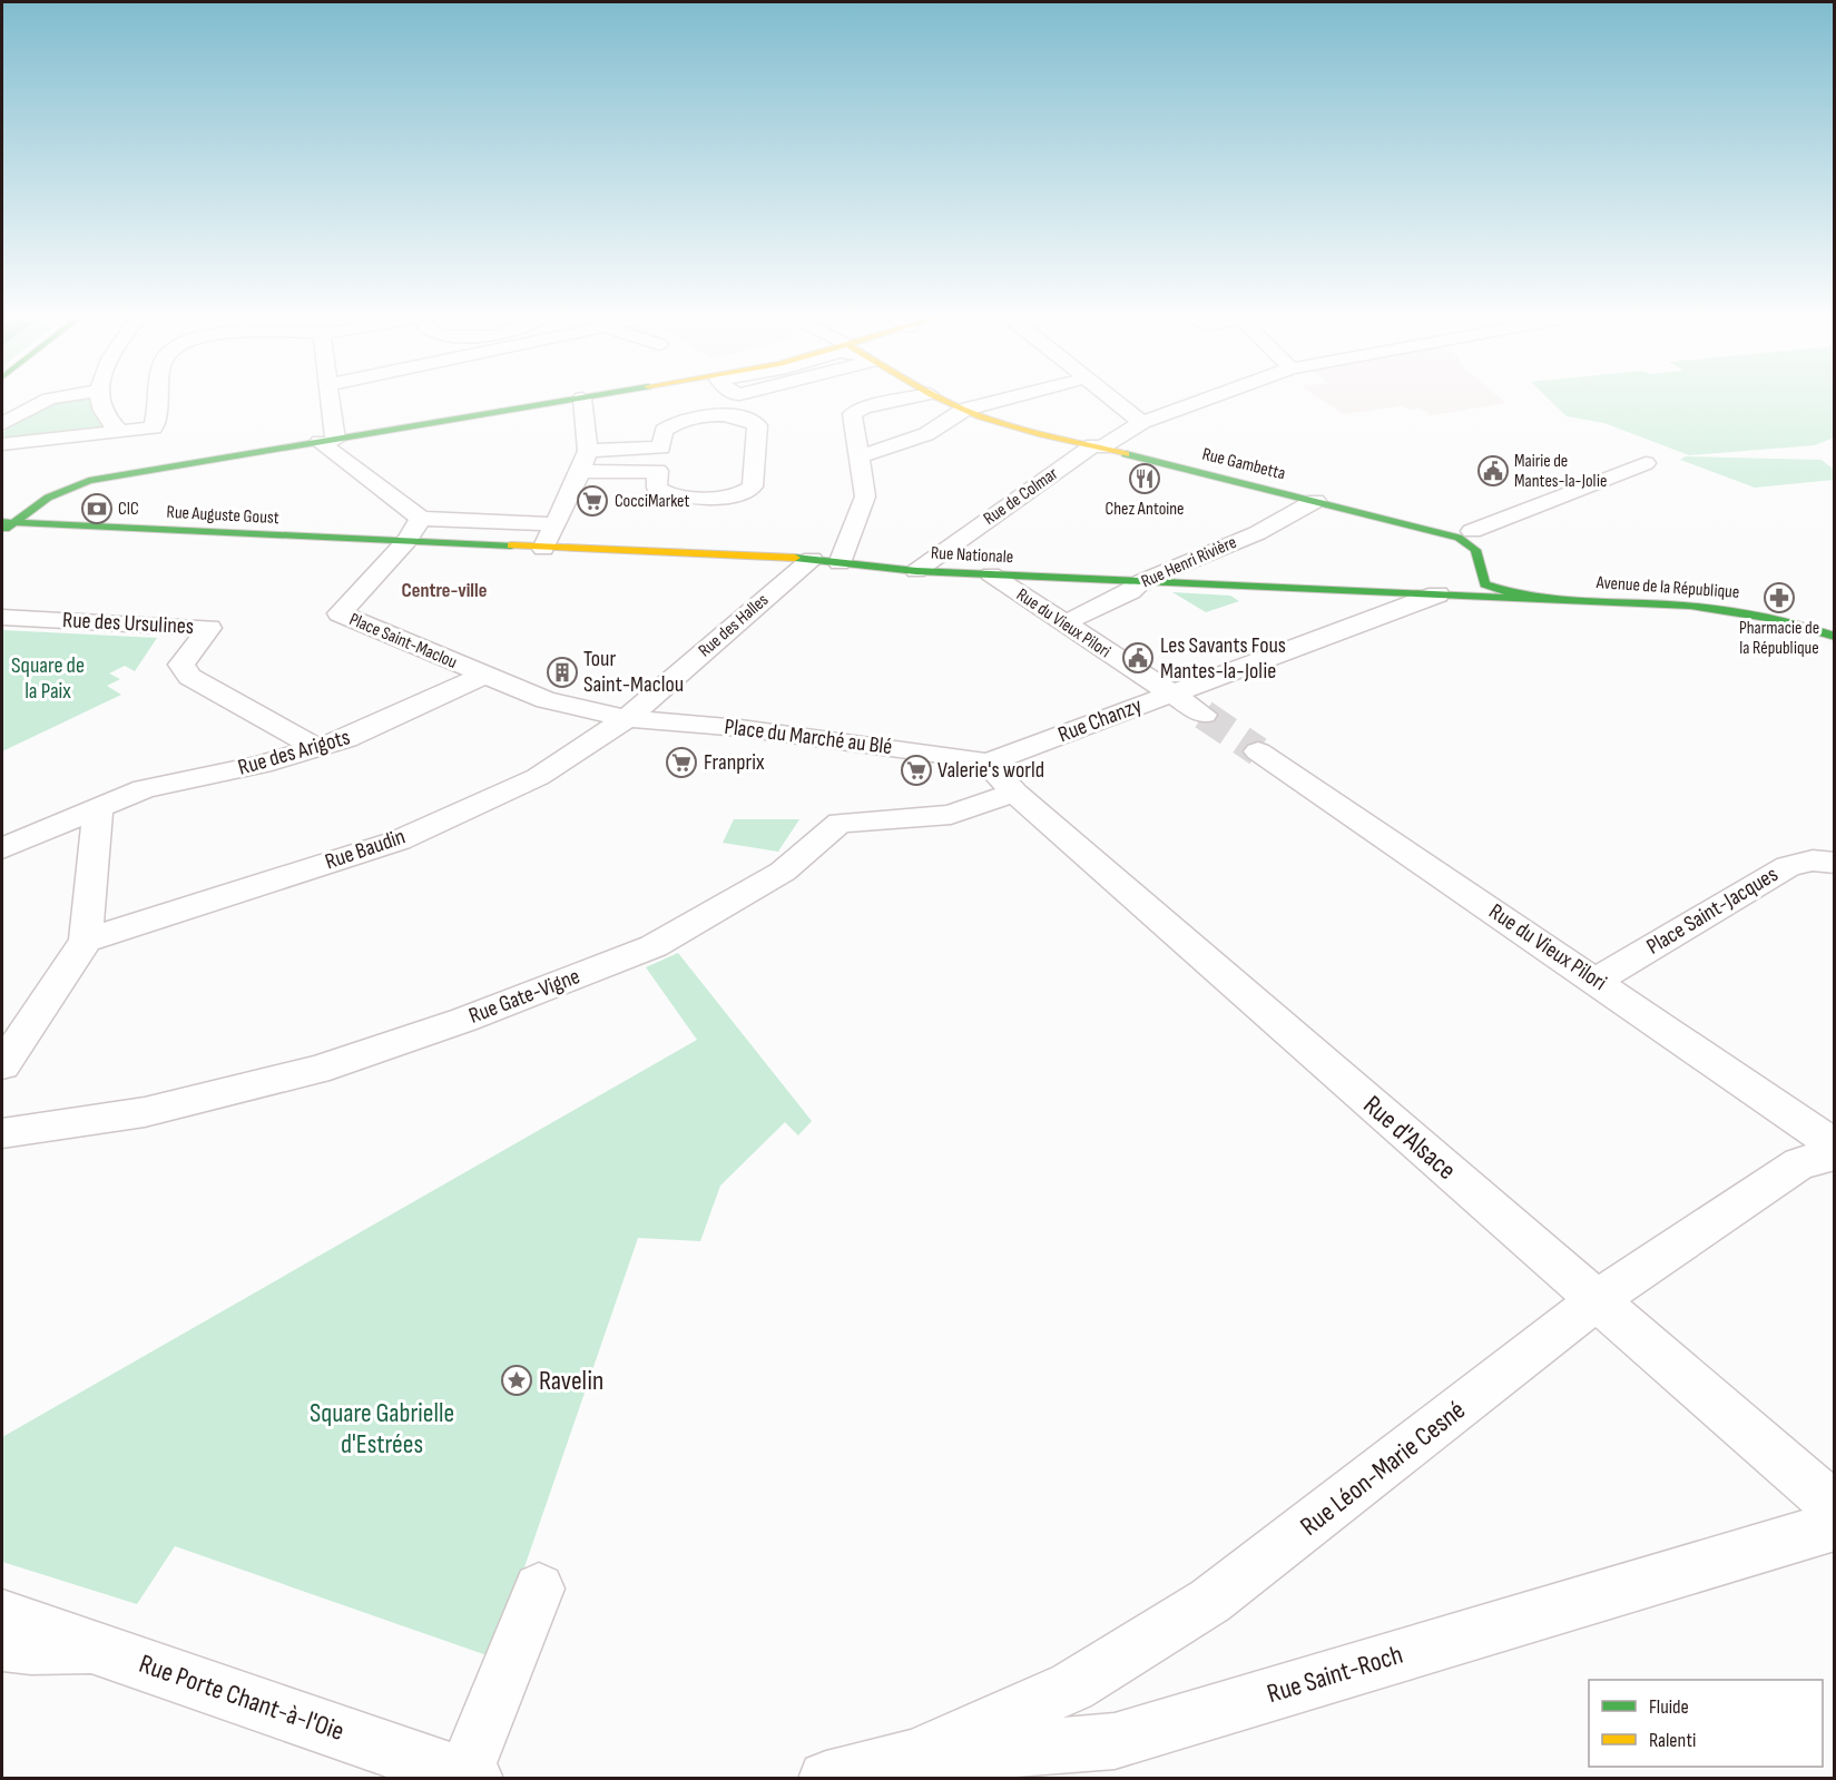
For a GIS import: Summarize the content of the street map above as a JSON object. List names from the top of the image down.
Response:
{
  "streets": {
    "main road": [
      "Rue Gambetta",
      "Rue Auguste Goust",
      "Rue Nationale",
      "Avenue de la République"
    ],
    "street": [
      "Rue de Colmar",
      "Rue Henri Rivière",
      "Rue des Ursulines",
      "Rue du Vieux Pilori",
      "Rue des Halles",
      "Place Saint-Maclou",
      "Rue Chanzy",
      "Place du Marché au Blé",
      "Rue des Arigots",
      "Rue Baudin",
      "Place Saint-Jacques",
      "Rue Gate-Vigne",
      "Rue d'Alsace",
      "Rue Léon-Marie Cesné",
      "Rue Saint-Roch",
      "Rue Porte Chant-à-l'Oie"
    ]
  },
  "crossings": [
    ["Rue Gambetta", "Rue de Colmar"],
    ["Rue Gambetta", "Rue Henri Rivière"],
    ["Rue de Colmar", "Rue Nationale"],
    ["Rue Auguste Goust", "Rue Nationale"],
    ["Rue Auguste Goust", "Place Saint-Maclou"],
    ["Rue Nationale", "Rue Henri Rivière"],
    ["Rue Nationale", "Avenue de la République"],
    ["Rue Nationale", "Rue du Vieux Pilori"],
    ["Rue Nationale", "Rue des Halles"],
    ["Rue Nationale", "Place Saint-Maclou"],
    ["Rue Nationale", "Rue Chanzy"],
    ["Rue Henri Rivière", "Rue du Vieux Pilori"],
    ["Rue des Ursulines", "Rue des Arigots"],
    ["Rue du Vieux Pilori", "Rue Chanzy"],
    ["Rue du Vieux Pilori", "Place Saint-Jacques"],
    ["Rue des Halles", "Place du Marché au Blé"],
    ["Rue des Halles", "Rue Baudin"],
    ["Place Saint-Maclou", "Place du Marché au Blé"],
    ["Place Saint-Maclou", "Rue des Arigots"],
    ["Rue Chanzy", "Place du Marché au Blé"],
    ["Rue Chanzy", "Rue d'Alsace"],
    ["Place du Marché au Blé", "Rue des Arigots"],
    ["Place du Marché au Blé", "Rue Baudin"],
    ["Place du Marché au Blé", "Rue d'Alsace"],
    ["Rue Gate-Vigne", "Rue d'Alsace"],
    ["Rue d'Alsace", "Rue Léon-Marie Cesné"],
    ["Rue Léon-Marie Cesné", "Rue Saint-Roch"]
  ],
  "districts": ["Centre-ville"],
  "parks": ["Square de la Paix", "Square Gabrielle d'Estrées"],
  "places": {
    "public building": ["Mairie de Mantes-la-Jolie", "Les Savants Fous Mantes-la-Jolie"],
    "restaurant": ["Chez Antoine"],
    "supermarket": ["CocciMarket", "Franprix", "Valerie's world"],
    "bank": ["CIC"],
    "pharmacy": ["Pharmacie de la République"],
    "building": ["Tour Saint-Maclou"],
    "place": ["Ravelin"]
  },
  "legend": ["Fluide", "Ralenti"]
}
